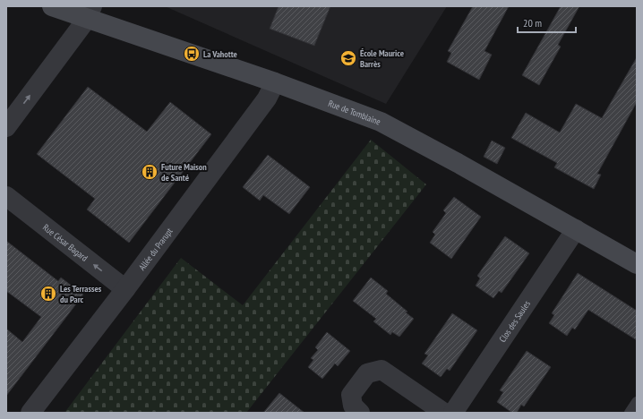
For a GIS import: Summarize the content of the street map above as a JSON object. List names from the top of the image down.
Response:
{
  "streets": {
    "main road": ["Rue de Tomblaine"],
    "street": ["Rue César Bagard", "Allée du Prarupt", "Clos des Saules"]
  },
  "crossings": [
    ["Rue de Tomblaine", "Allée du Prarupt"],
    ["Rue de Tomblaine", "Clos des Saules"],
    ["Rue César Bagard", "Allée du Prarupt"]
  ],
  "one_way": ["Rue César Bagard"],
  "places": {
    "bus stop": ["La Vahotte"],
    "school or university": ["École Maurice Barrès"],
    "building": ["Future Maison de Santé", "Les Terrasses du Parc"]
  },
  "scale_bar": "20 m"
}
